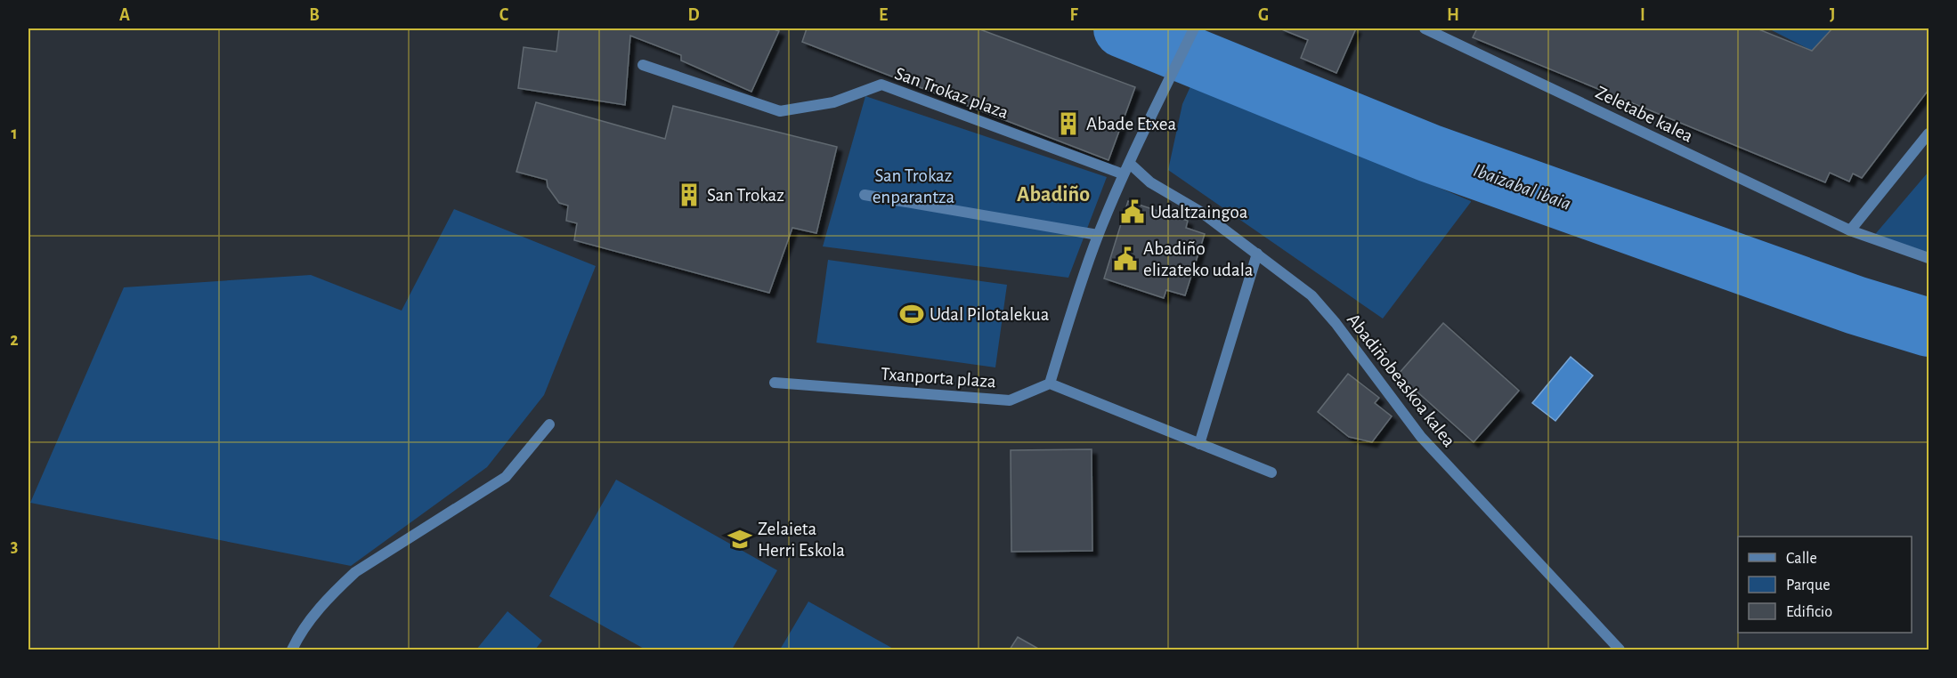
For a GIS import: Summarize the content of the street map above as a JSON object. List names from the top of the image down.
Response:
{
  "streets": {
    "street": [
      "San Trokaz plaza",
      "Zeletabe kalea",
      "Txanporta plaza",
      "Abadiñobeaskoa kalea"
    ]
  },
  "districts": ["Abadiño"],
  "water": ["Ibaizabal ibaia"],
  "parks": ["San Trokaz enparantza"],
  "places": {
    "building": ["Abade Etxea", "San Trokaz"],
    "public building": ["Udaltzaingoa", "Abadiño elizateko udala"],
    "sports": ["Udal Pilotalekua"],
    "school or university": ["Zelaieta Herri Eskola"]
  },
  "legend": ["Calle", "Parque", "Edificio"],
  "grid": {
    "columns": [
      "A",
      "B",
      "C",
      "D",
      "E",
      "F",
      "G",
      "H",
      "I",
      "J"
    ],
    "rows": ["1", "2", "3"]
  }
}
